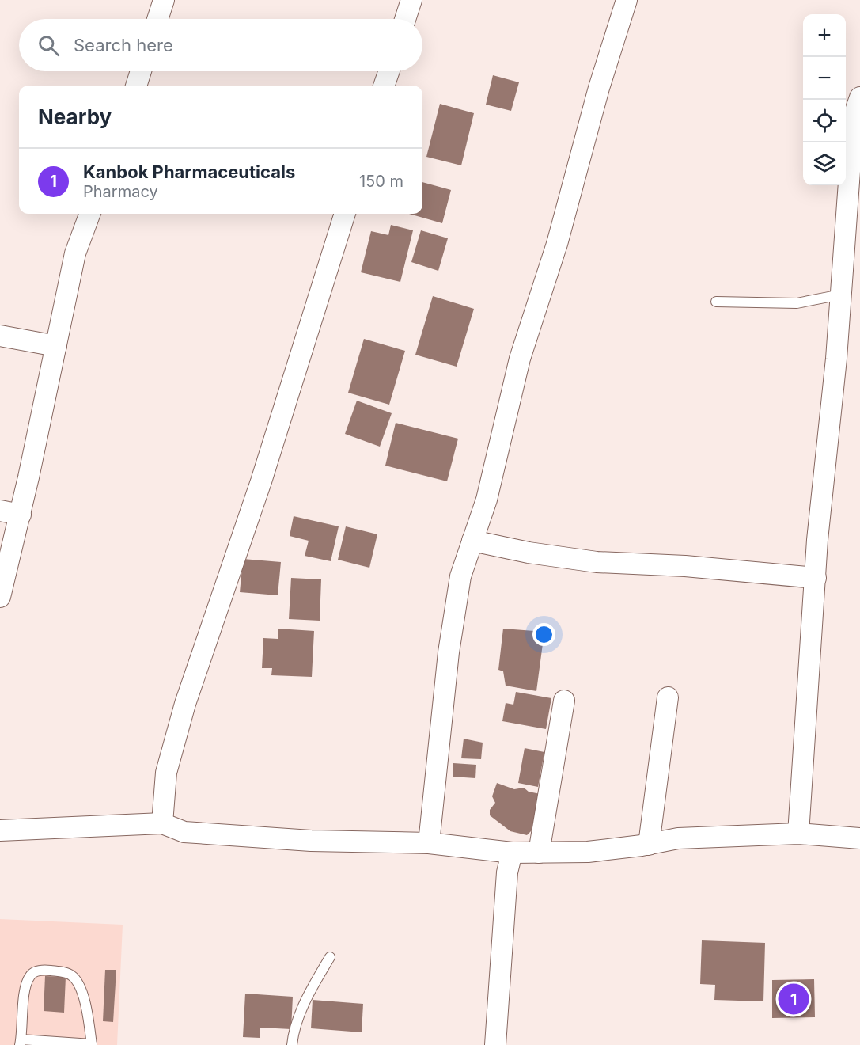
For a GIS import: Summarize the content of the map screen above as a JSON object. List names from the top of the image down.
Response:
{
  "page": {
    "map_buttons": ["+", "−"],
    "search": "Search here",
    "heading": "Nearby",
    "list": [
      {
        "mark": "1",
        "name": "Kanbok Pharmaceuticals",
        "note": "Pharmacy",
        "value": "150 m"
      }
    ],
    "pins": "1"
  }
}
